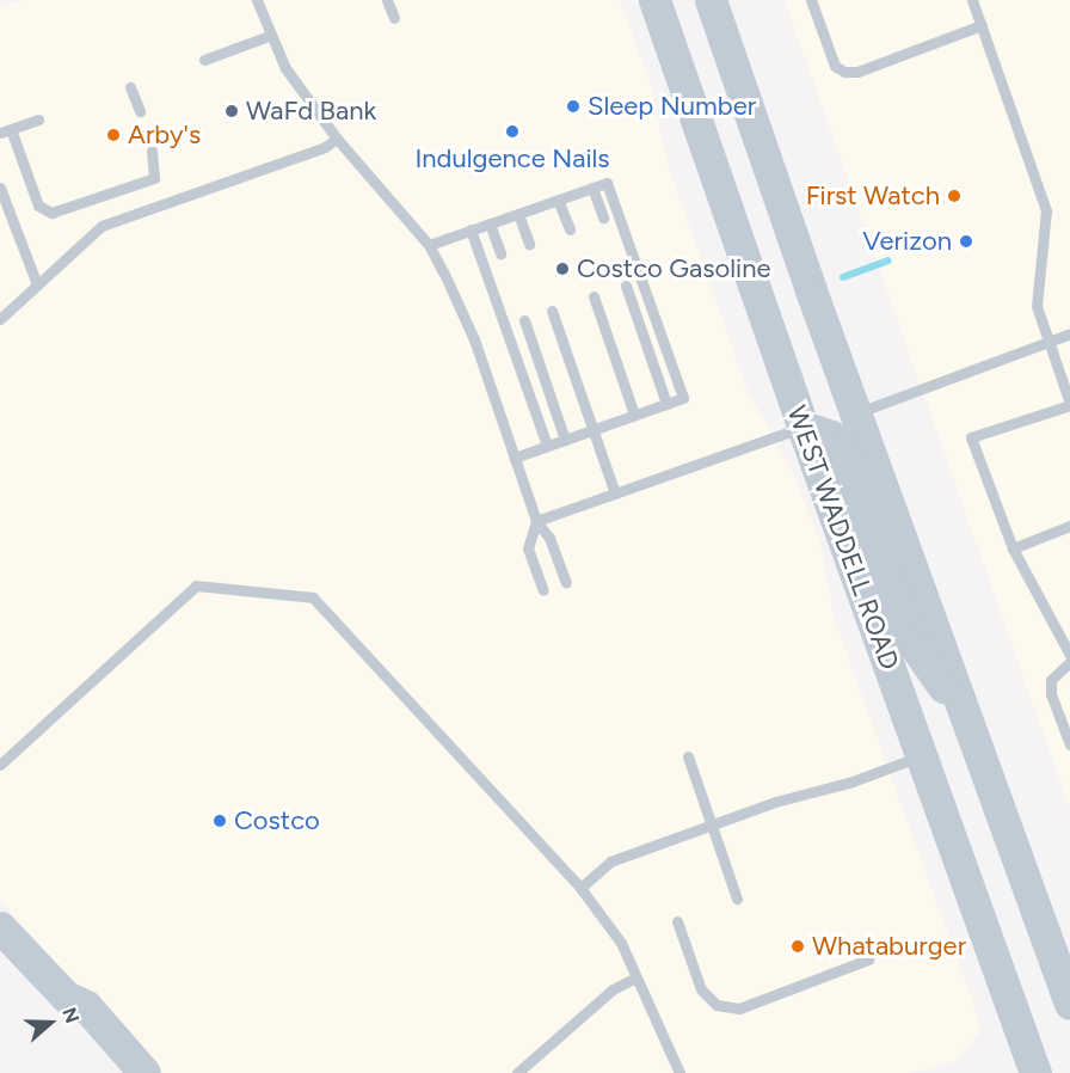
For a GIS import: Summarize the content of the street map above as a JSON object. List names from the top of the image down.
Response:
{
  "streets": {
    "main road": ["WEST WADDELL ROAD"]
  },
  "places": [
    "Sleep Number",
    "WaFd Bank",
    "Indulgence Nails",
    "Arby's",
    "First Watch",
    "Verizon",
    "Costco Gasoline",
    "Costco",
    "Whataburger"
  ],
  "north": "right"
}
